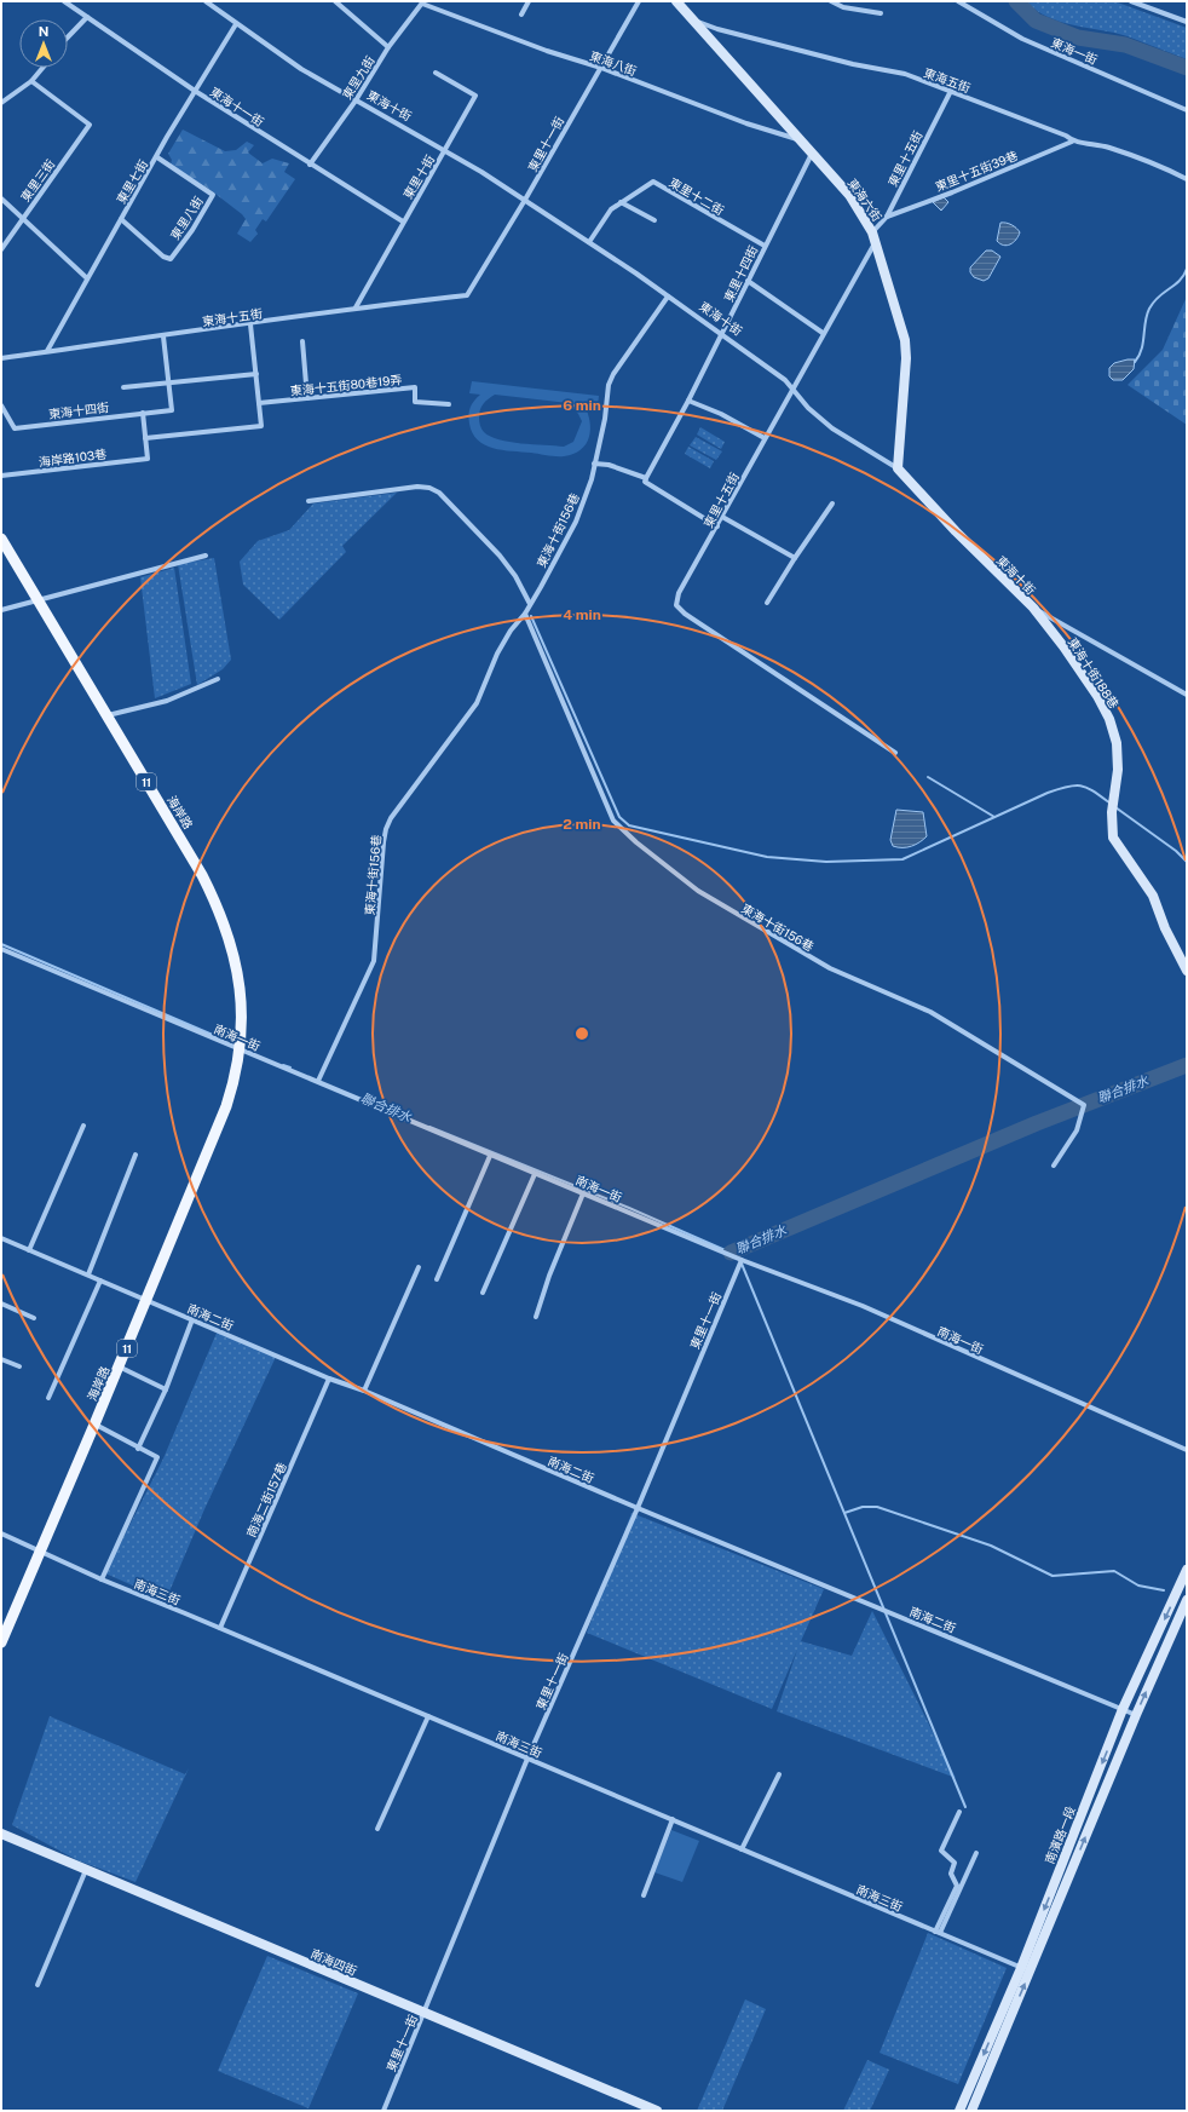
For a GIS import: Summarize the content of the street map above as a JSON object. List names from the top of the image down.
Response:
{
  "streets": {
    "main road": ["11", "海岸路"],
    "street": [
      "東海一街",
      "東海八街",
      "東里九街",
      "東海五街",
      "東海十街",
      "東海十一街",
      "東里十一街",
      "東里十五街",
      "東里十五街39巷",
      "東里十街",
      "東里三街",
      "東里七街",
      "東里十二街",
      "東海六街",
      "東里八街",
      "東里十四街",
      "東海十五街",
      "東海十五街80巷19弄",
      "東海十四街",
      "海岸路103巷",
      "東海十街156巷",
      "東海十街188巷",
      "南海一街",
      "南海二街",
      "南海二街157巷",
      "南海三街",
      "南濱路一段",
      "南海四街"
    ]
  },
  "crossings": [
    ["東海八街", "東里九街"],
    ["東海八街", "東里十一街"],
    ["東海八街", "東海六街"],
    ["東里九街", "東海十街"],
    ["東里九街", "東海十一街"],
    ["東海五街", "東里十五街"],
    ["東海五街", "東里十五街39巷"],
    ["東海五街", "東海六街"],
    ["東海十街", "東里十一街"],
    ["東海十街", "東里十五街"],
    ["東海十街", "東里十街"],
    ["東海十街", "東里七街"],
    ["東海十街", "東里十二街"],
    ["東海十街", "東海六街"],
    ["東海十街", "東里十四街"],
    ["東海十街", "東海十街156巷"],
    ["東海十街", "東海十街188巷"],
    ["東海十一街", "東里十街"],
    ["東海十一街", "東里七街"],
    ["東里十一街", "東海十五街"],
    ["東里十一街", "南海一街"],
    ["東里十一街", "南海二街"],
    ["東里十一街", "南海三街"],
    ["東里十一街", "南海四街"],
    ["東里十五街", "東里十五街39巷"],
    ["東里十五街", "東海六街"],
    ["東里十街", "東海十五街"],
    ["東里七街", "東里八街"],
    ["東里七街", "東海十五街"],
    ["東里十二街", "東里十四街"],
    ["東海六街", "東里十四街"],
    ["東海十街156巷", "南海一街"],
    ["海岸路", "南海一街"],
    ["海岸路", "南海二街"],
    ["海岸路", "南海三街"],
    ["南海二街", "南海二街157巷"],
    ["南海二街", "南濱路一段"],
    ["南海二街157巷", "南海三街"],
    ["南海三街", "南濱路一段"]
  ],
  "water": ["聯合排水"],
  "north": "top",
  "rings": ["6 min", "4 min", "2 min"]
}
